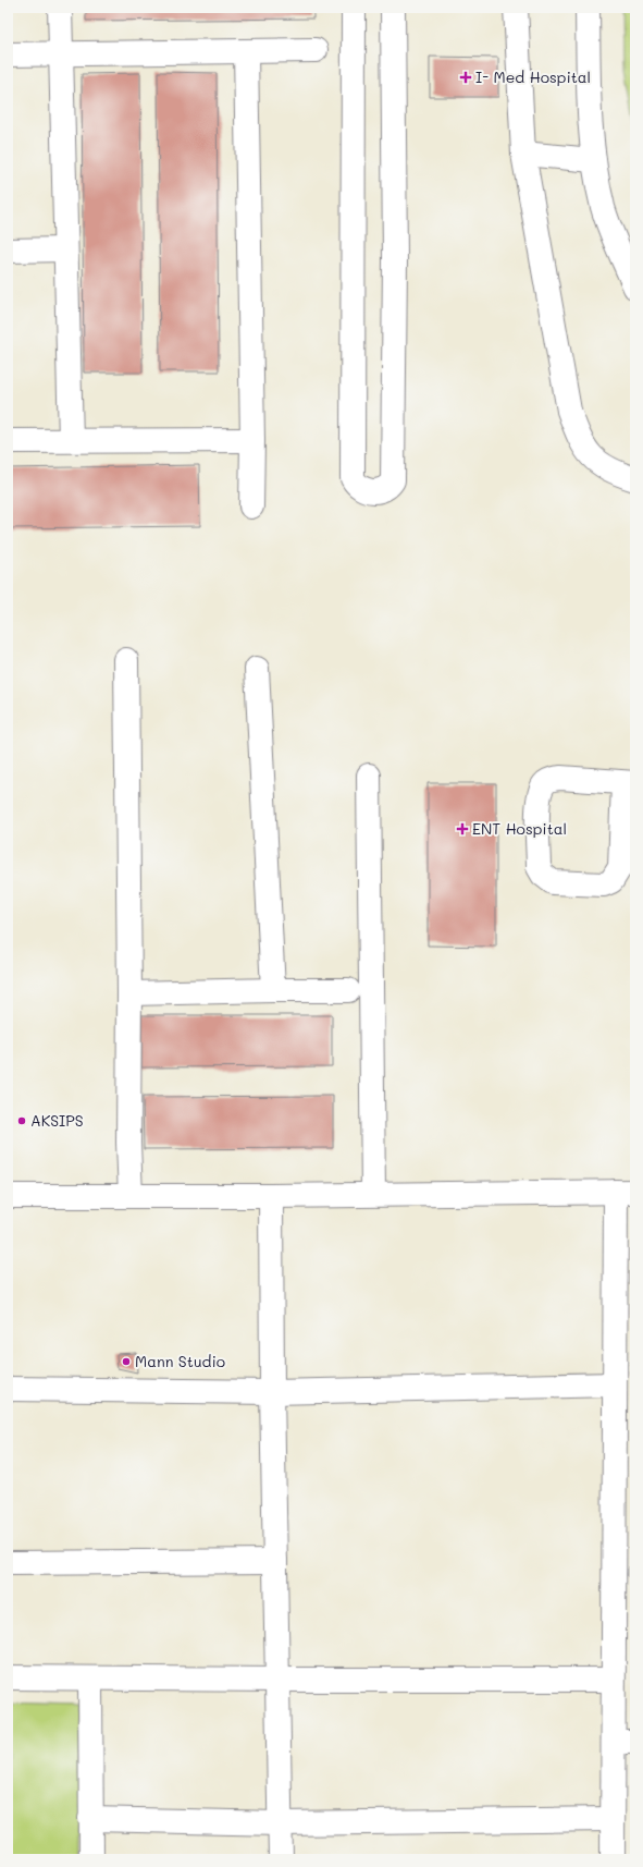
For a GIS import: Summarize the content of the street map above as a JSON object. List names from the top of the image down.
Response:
{
  "places": {
    "health": ["I- Med Hospital", "ENT Hospital"],
    "other": ["AKSIPS", "Mann Studio"]
  }
}
